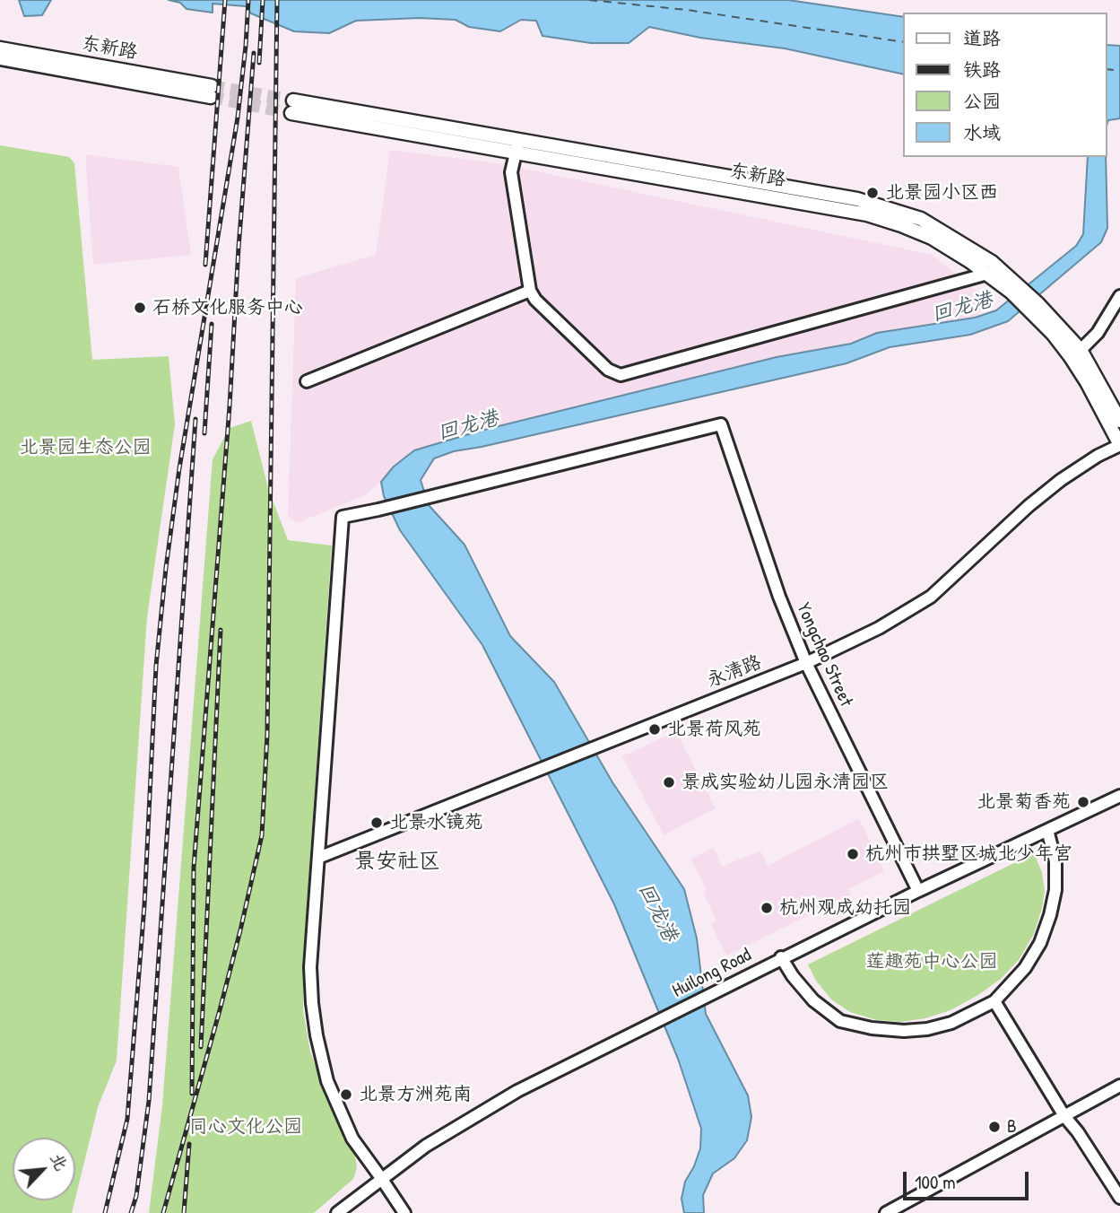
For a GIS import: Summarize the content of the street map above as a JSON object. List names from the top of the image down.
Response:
{
  "streets": {
    "main road": ["东新路"],
    "street": ["Yongchao Street", "永清路", "Huilong Road"]
  },
  "crossings": [
    ["东新路", "永清路"],
    ["Yongchao Street", "永清路"],
    ["Yongchao Street", "Huilong Road"]
  ],
  "districts": ["景安社区"],
  "water": ["回龙港"],
  "parks": ["北景园生态公园", "莲趣苑中心公园", "同心文化公园"],
  "places": [
    "北景园小区西",
    "石桥文化服务中心",
    "北景荷风苑",
    "景成实验幼儿园永清园区",
    "北景菊香苑",
    "北景水镜苑",
    "杭州市拱墅区城北少年宫",
    "杭州观成幼托园",
    "北景方洲苑南",
    "B"
  ],
  "legend": [
    "道路",
    "铁路",
    "公园",
    "水域"
  ],
  "scale_bar": "100 m",
  "north": "top right"
}
